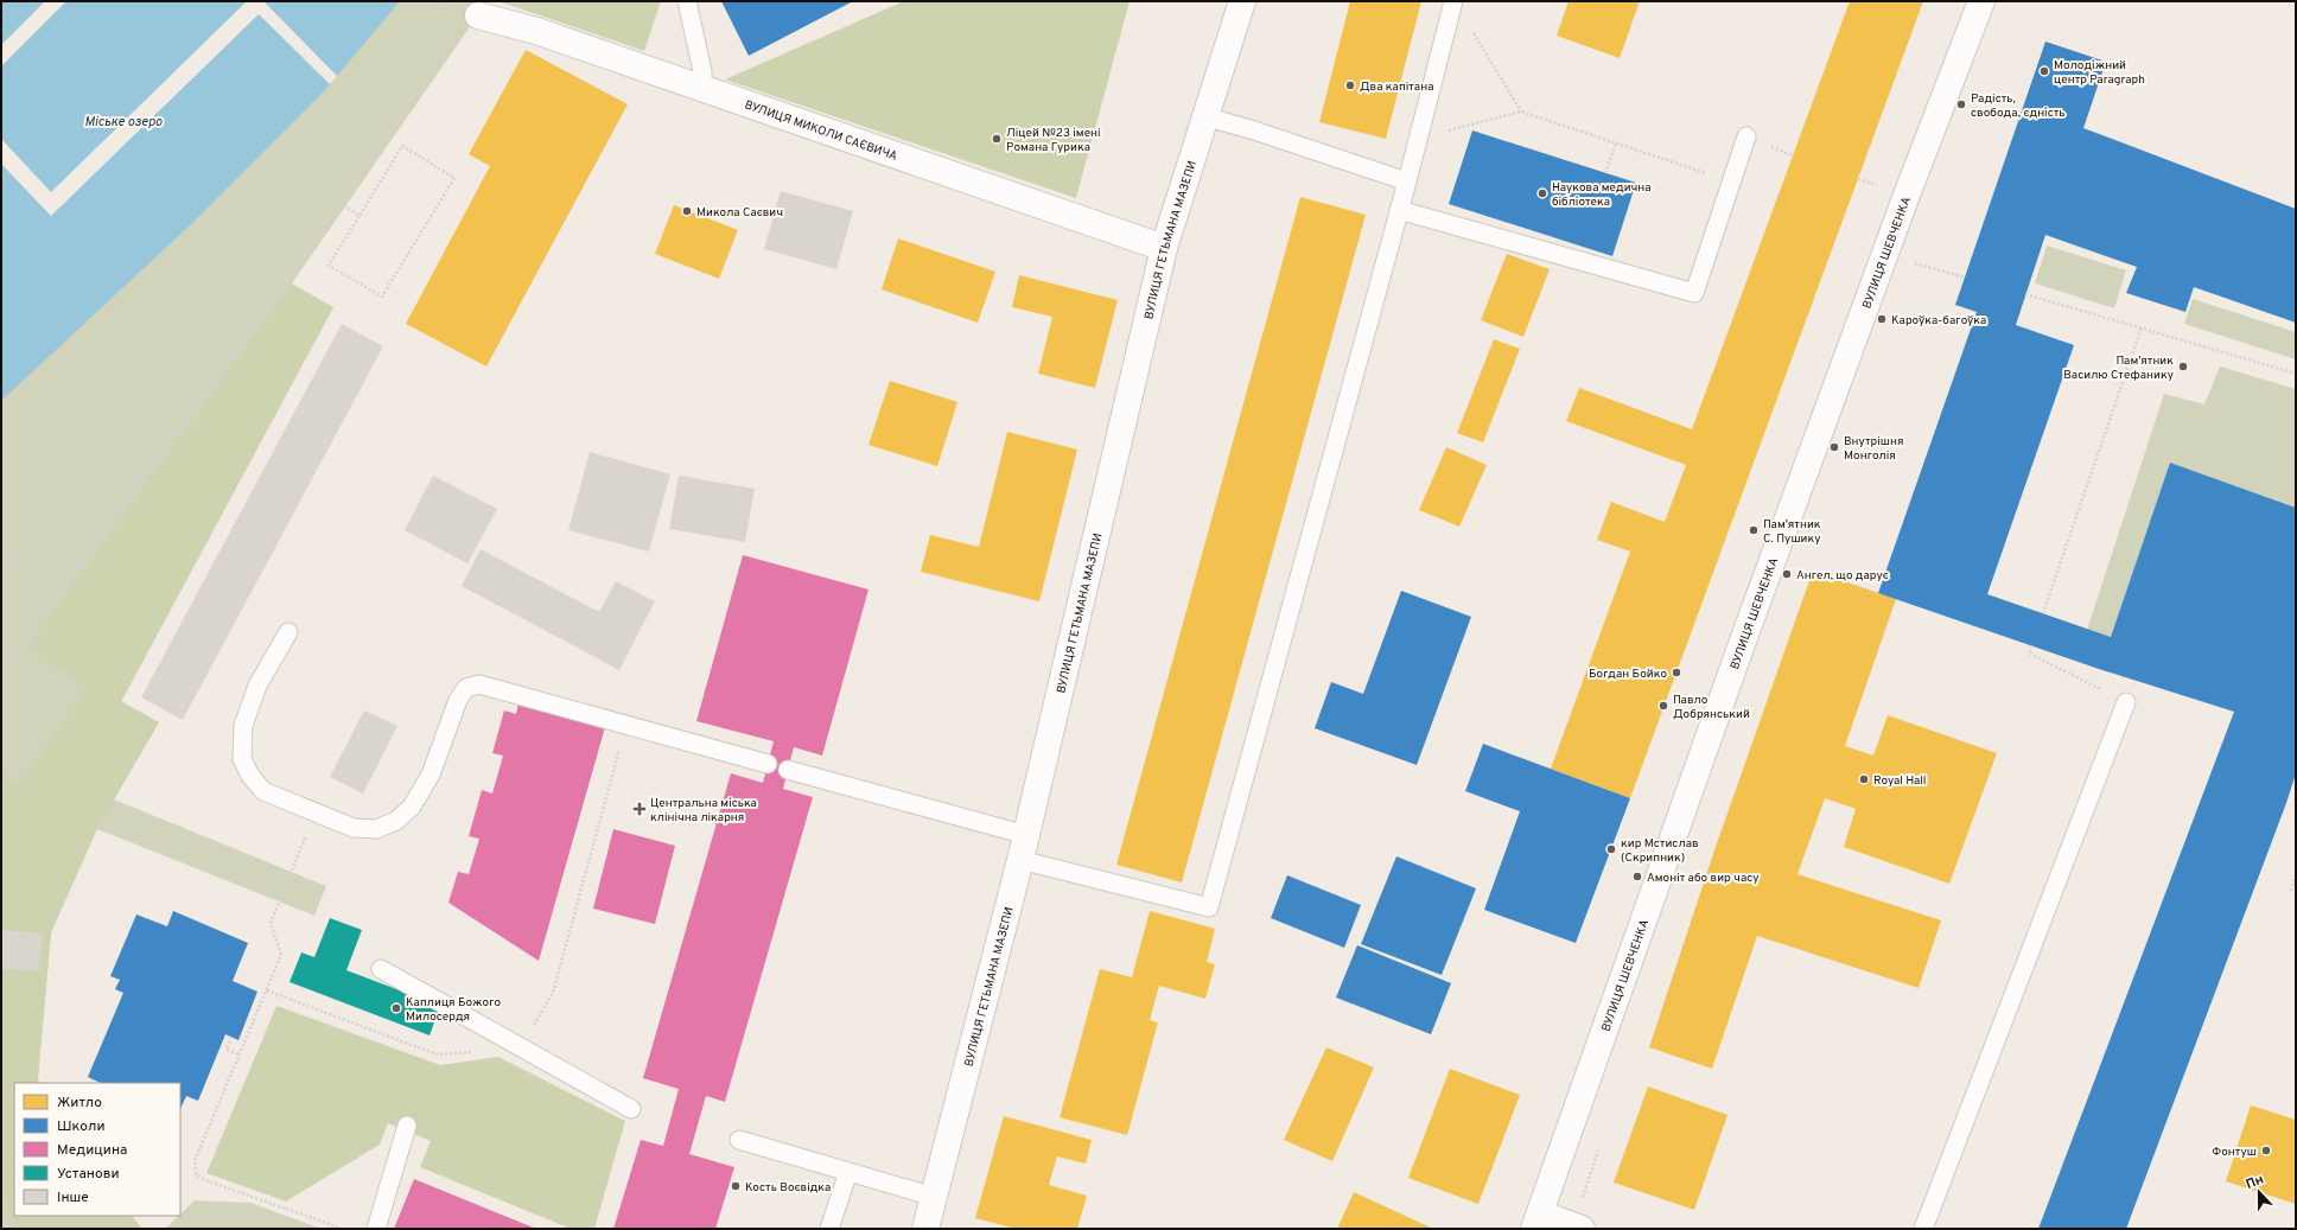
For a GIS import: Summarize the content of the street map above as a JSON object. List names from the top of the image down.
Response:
{
  "streets": {
    "street": ["ВУЛИЦЯ МИКОЛИ САЄВИЧА", "ВУЛИЦЯ ГЕТЬМАНА МАЗЕПИ", "ВУЛИЦЯ ШЕВЧЕНКА"]
  },
  "crossings": [
    ["ВУЛИЦЯ МИКОЛИ САЄВИЧА", "ВУЛИЦЯ ГЕТЬМАНА МАЗЕПИ"]
  ],
  "water": ["Міське озеро"],
  "places": {
    "other": [
      "Молодіжний центр Paragraph",
      "Два капітана",
      "Радість, свобода, єдність",
      "Ліцей №23 імені Романа Гурика",
      "Наукова медична бібліотека",
      "Микола Саєвич",
      "Кароўка-багоўка",
      "Пам'ятник Василю Стефанику",
      "Внутрішня Монголія",
      "Пам'ятник С. Пушику",
      "Ангел, що дарує",
      "Богдан Бойко",
      "Павло Добрянський",
      "Royal Hall",
      "кир Мстислав (Скрипник)",
      "Амоніт або вир часу",
      "Каплиця Божого Милосердя",
      "Фонтуш",
      "Кость Воєвідка"
    ],
    "health": ["Центральна міська клінічна лікарня"]
  },
  "legend": [
    "Житло",
    "Школи",
    "Медицина",
    "Установи",
    "Інше"
  ],
  "north": "top"
}
